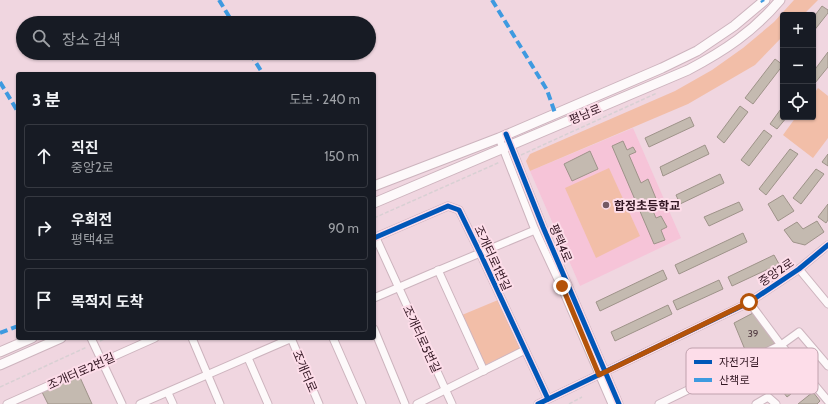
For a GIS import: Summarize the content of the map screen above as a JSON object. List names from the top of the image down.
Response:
{
  "streets": {
    "main road": ["평남로"],
    "street": [
      "평택4로",
      "조개터로1번길",
      "중앙2로",
      "조개터로5번길",
      "조개터로2번길",
      "조개터로"
    ]
  },
  "crossings": [
    ["평남로", "평택4로"],
    ["평택4로", "중앙2로"],
    ["조개터로1번길", "중앙2로"]
  ],
  "places": ["합정초등학교"],
  "house_numbers": ["39"],
  "legend": ["자전거길", "산책로"],
  "page": {
    "map_buttons": ["+", "−"],
    "search": "장소 검색",
    "heading": ["3 분", "도보 · 240 m"],
    "list": [
      ["직진", "중앙2로", "150 m"],
      ["우회전", "평택4로", "90 m"],
      "목적지 도착"
    ]
  }
}
